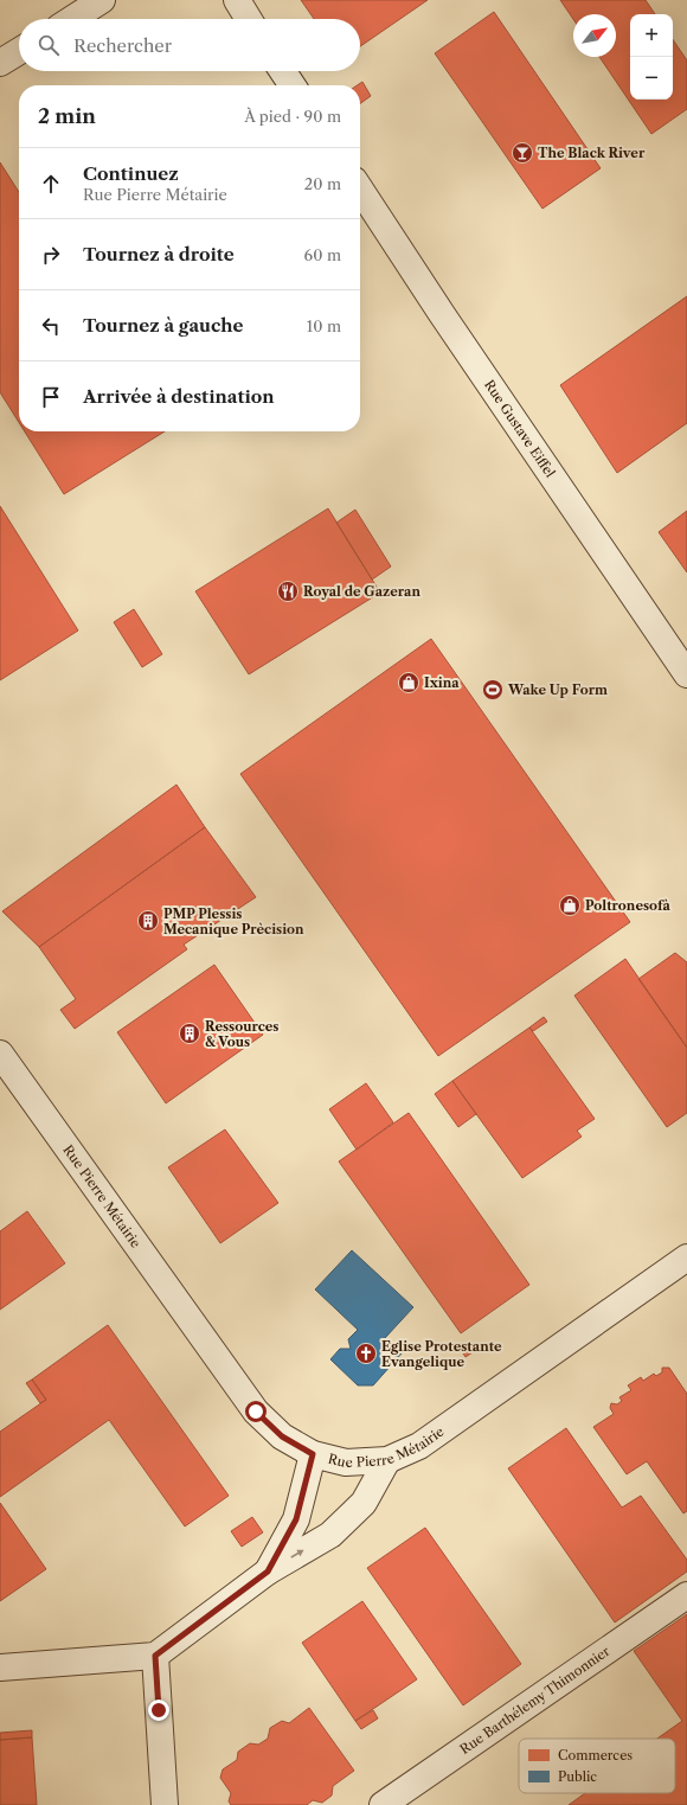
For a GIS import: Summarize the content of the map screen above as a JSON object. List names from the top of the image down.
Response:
{
  "streets": {
    "street": ["Rue Gustave Eiffel", "Rue Pierre Métairie", "Rue Barthélemy Thimonnier"]
  },
  "places": {
    "bar": ["The Black River"],
    "restaurant": ["Royal de Gazeran"],
    "shop": ["Ixina", "Poltronesofà"],
    "sports": ["Wake Up Form"],
    "building": ["PMP Plessis Mecanique Prècision", "Ressources & Vous"],
    "church": ["Eglise Protestante Evangelique"]
  },
  "legend": ["Commerces", "Public"],
  "north": "top right",
  "page": {
    "map_buttons": ["+", "−"],
    "search": "Rechercher",
    "heading": ["2 min", "À pied · 90 m"],
    "list": [
      ["Continuez", "Rue Pierre Métairie", "20 m"],
      ["Tournez à droite", "60 m"],
      ["Tournez à gauche", "10 m"],
      "Arrivée à destination"
    ]
  }
}
